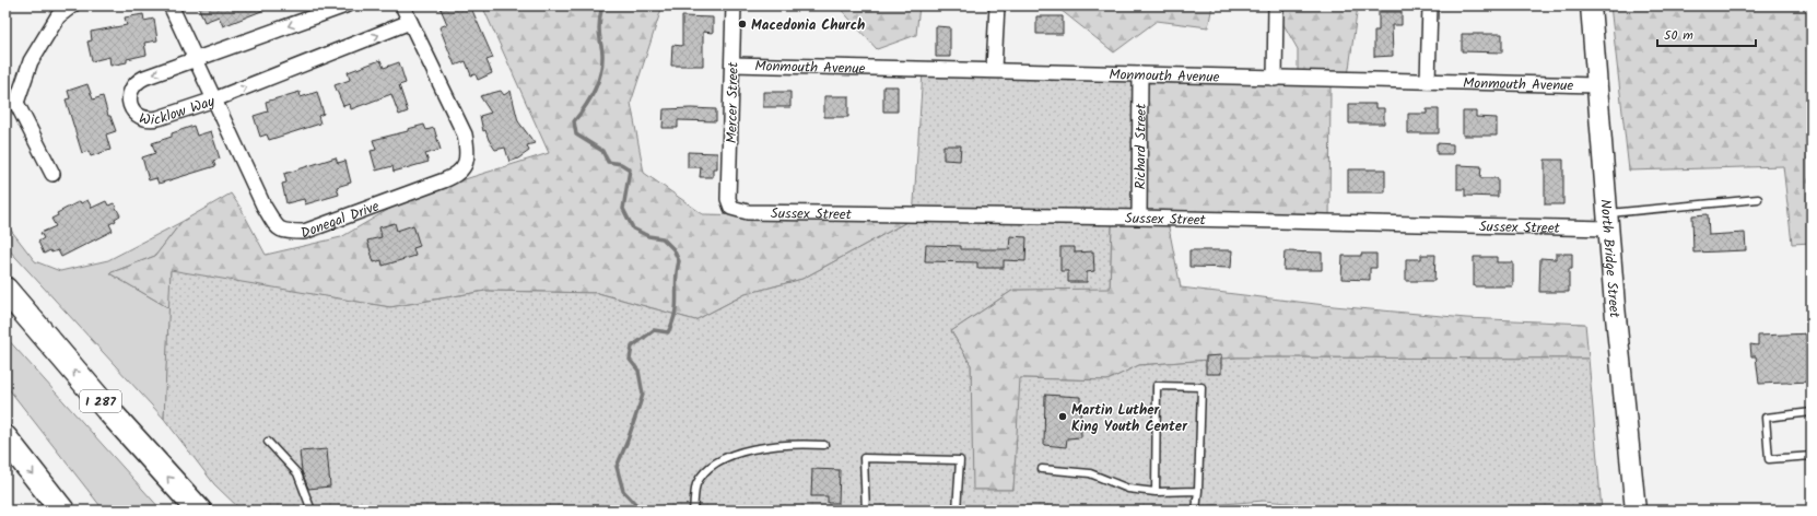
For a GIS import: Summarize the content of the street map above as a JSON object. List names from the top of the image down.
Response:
{
  "streets": {
    "highway": ["I 287"],
    "street": [
      "Monmouth Avenue",
      "Mercer Street",
      "Wicklow Way",
      "Richard Street",
      "Sussex Street",
      "Donegal Drive",
      "North Bridge Street"
    ]
  },
  "crossings": [
    ["Monmouth Avenue", "Mercer Street"],
    ["Monmouth Avenue", "Richard Street"],
    ["Monmouth Avenue", "North Bridge Street"],
    ["Mercer Street", "Sussex Street"],
    ["Wicklow Way", "Donegal Drive"],
    ["Richard Street", "Sussex Street"],
    ["Sussex Street", "North Bridge Street"]
  ],
  "places": ["Macedonia Church", "Martin Luther King Youth Center"],
  "scale_bar": "50 m"
}
